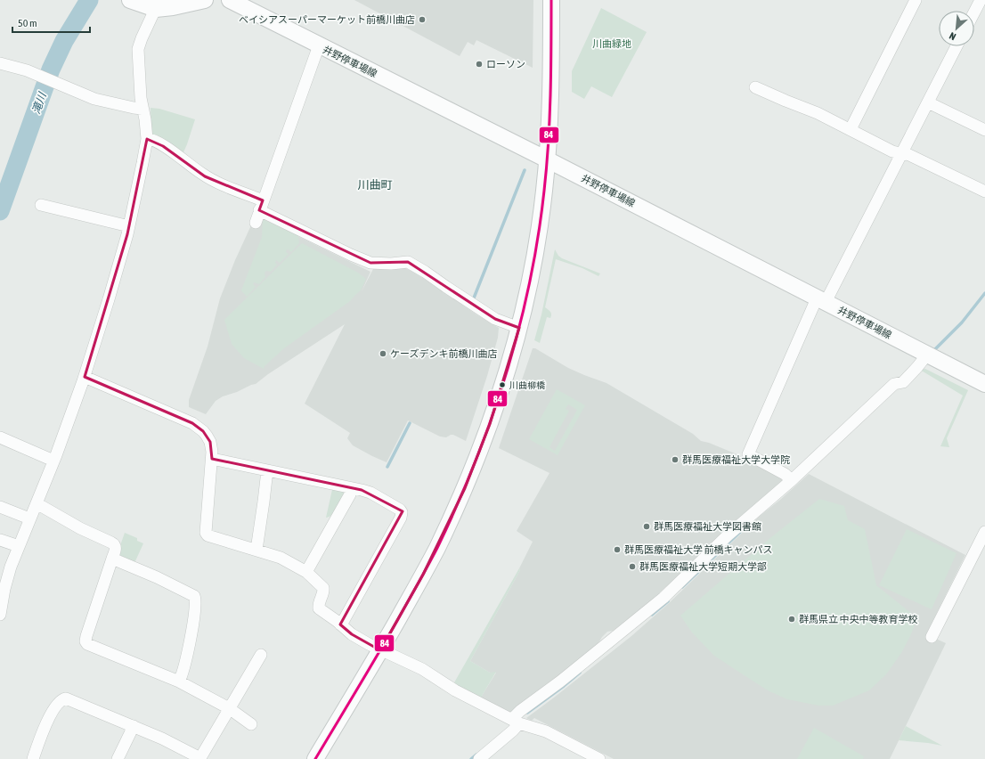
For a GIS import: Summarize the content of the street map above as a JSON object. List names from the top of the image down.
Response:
{
  "streets": {
    "main road": ["井野停車場線"]
  },
  "districts": ["川曲町"],
  "water": ["滝川"],
  "parks": ["川曲緑地"],
  "places": [
    "ベイシアスーパーマーケット前橋川曲店",
    "ローソン",
    "ケーズデンキ前橋川曲店",
    "川曲柳橋",
    "群馬医療福祉大学大学院",
    "群馬医療福祉大学図書館",
    "群馬医療福祉大学 前橋キャンパス",
    "群馬医療福祉大学短期大学部",
    "群馬県立 中央中等教育学校"
  ],
  "lines": ["transit line 84"],
  "scale_bar": "50 m",
  "north": "bottom left"
}
